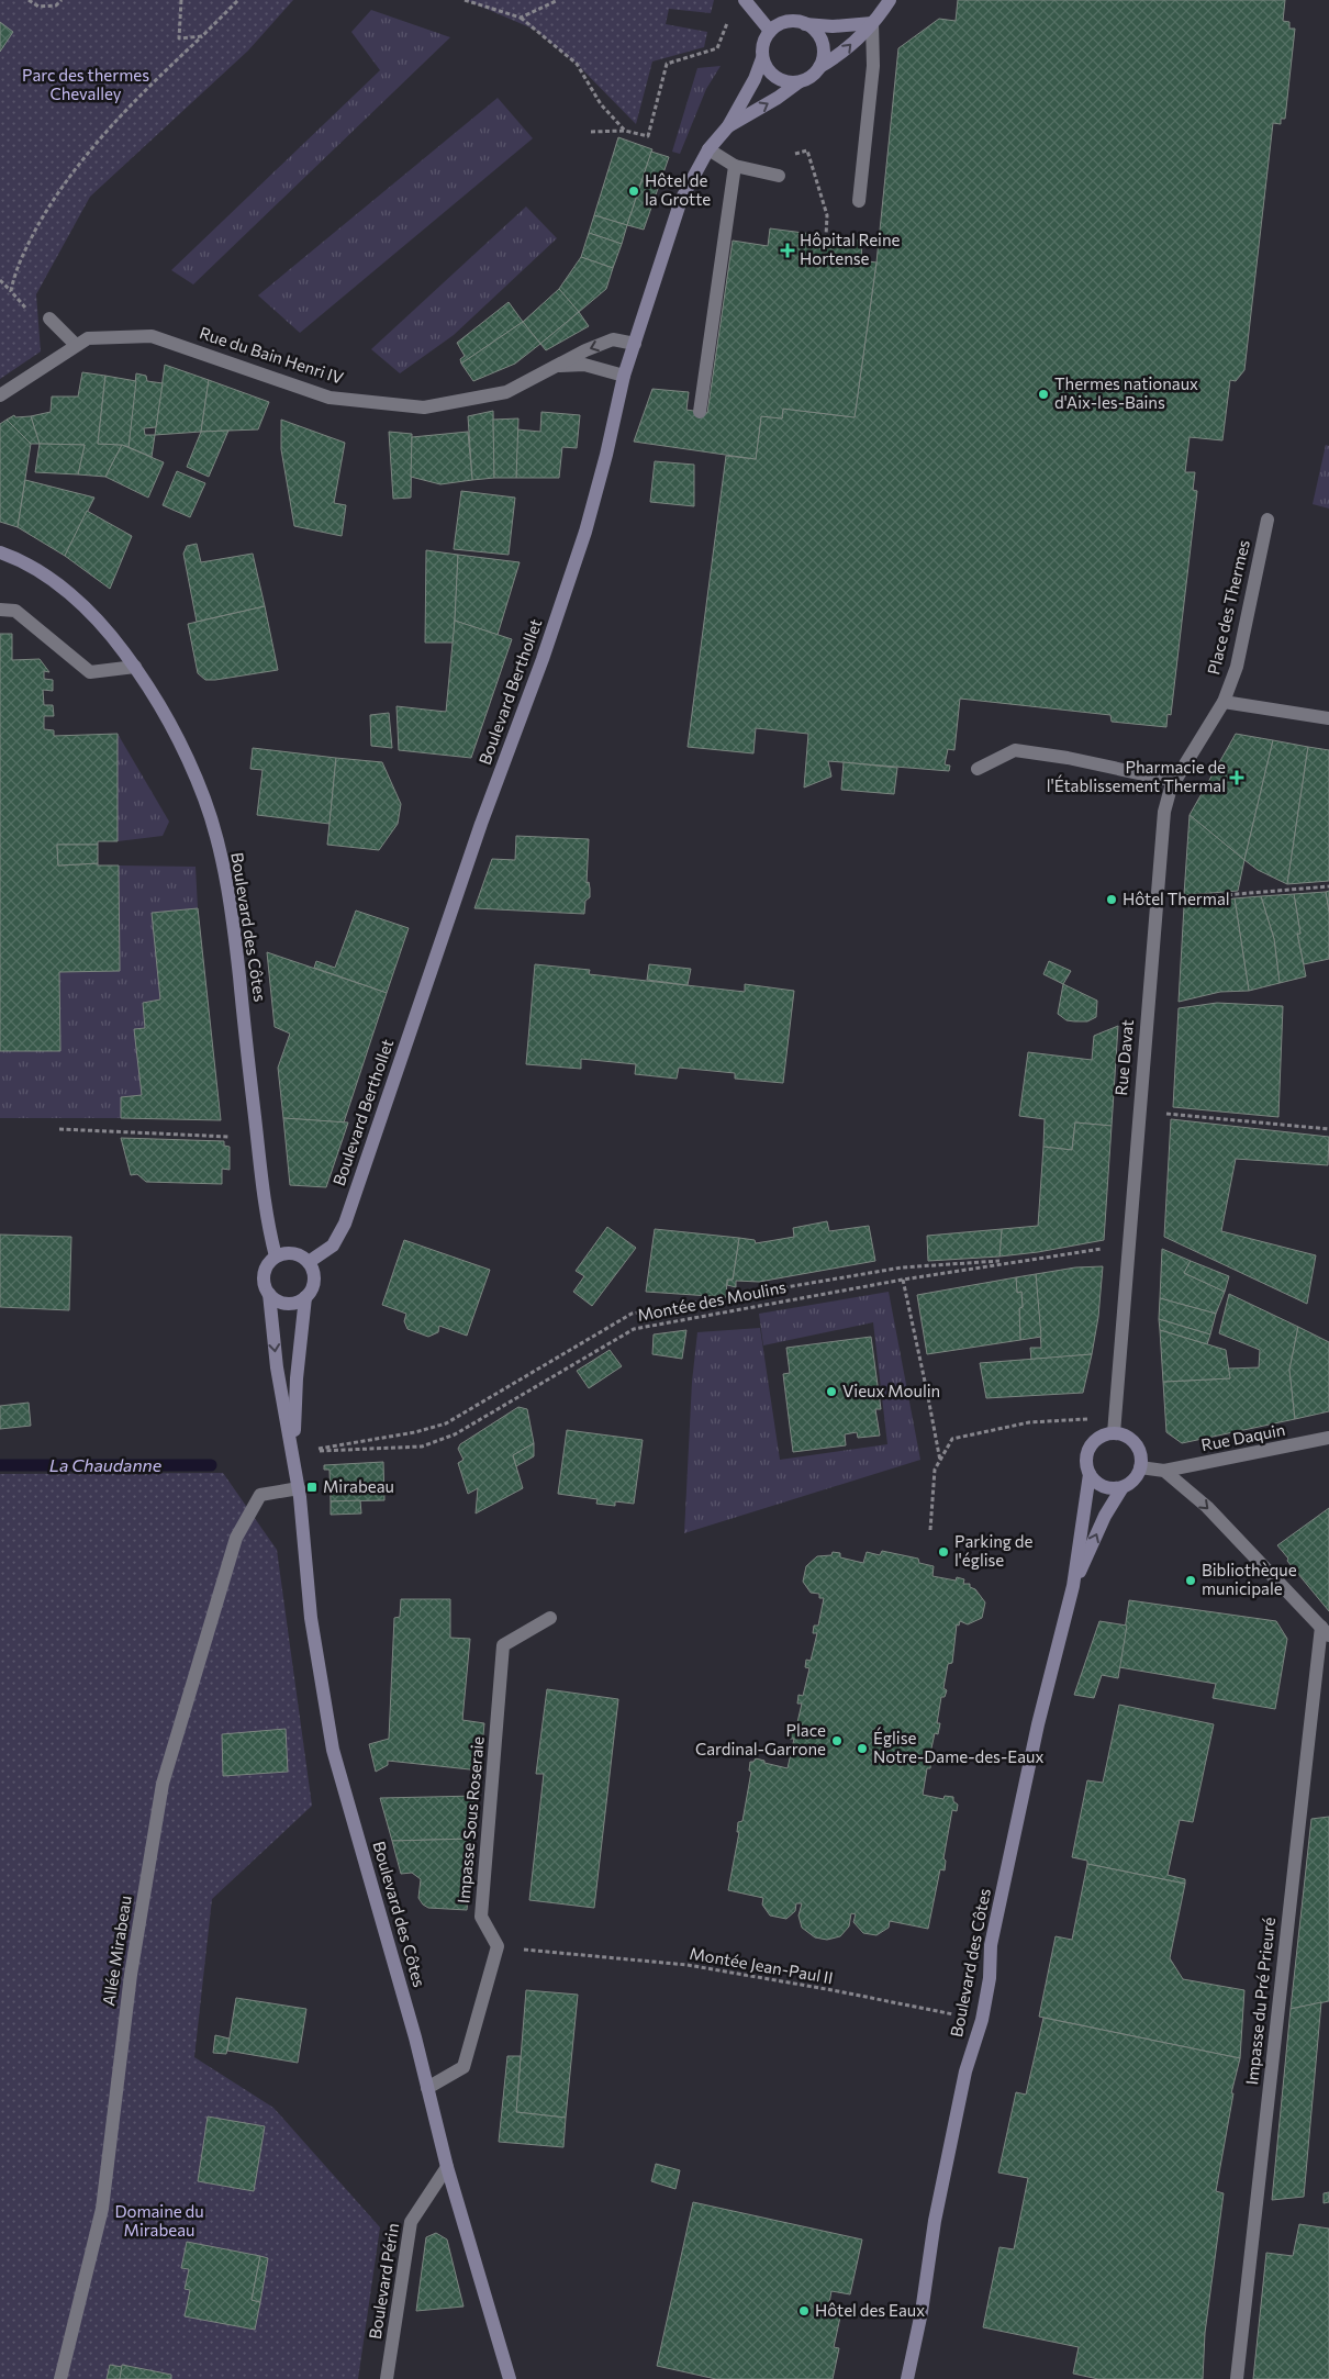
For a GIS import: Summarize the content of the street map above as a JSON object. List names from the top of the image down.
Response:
{
  "streets": {
    "main road": ["Boulevard Berthollet", "Boulevard des Côtes"],
    "street": [
      "Rue du Bain Henri IV",
      "Place des Thermes",
      "Rue Davat",
      "Rue Daquin",
      "Impasse Sous Roseraie",
      "Allée Mirabeau",
      "Impasse du Pré Prieuré",
      "Boulevard Périn"
    ],
    "path": ["Montée des Moulins", "Montée Jean-Paul II"]
  },
  "crossings": [
    ["Rue du Bain Henri IV", "Boulevard Berthollet"],
    ["Place des Thermes", "Rue Davat"],
    ["Boulevard Berthollet", "Boulevard des Côtes"],
    ["Boulevard des Côtes", "Rue Davat"],
    ["Boulevard des Côtes", "Montée des Moulins"],
    ["Boulevard des Côtes", "Impasse Sous Roseraie"],
    ["Boulevard des Côtes", "Allée Mirabeau"],
    ["Boulevard des Côtes", "Montée Jean-Paul II"],
    ["Boulevard des Côtes", "Boulevard Périn"],
    ["Rue Davat", "Montée des Moulins"]
  ],
  "water": ["La Chaudanne"],
  "parks": ["Parc des thermes Chevalley", "Domaine du Mirabeau"],
  "places": {
    "other": [
      "Hôtel de la Grotte",
      "Thermes nationaux d'Aix-les-Bains",
      "Hôtel Thermal",
      "Vieux Moulin",
      "Parking de l'église",
      "Bibliothèque municipale",
      "Place Cardinal-Garrone",
      "Église Notre-Dame-des-Eaux",
      "Hôtel des Eaux"
    ],
    "health": ["Hôpital Reine Hortense", "Pharmacie de l'Établissement Thermal"],
    "transit": ["Mirabeau"]
  }
}
